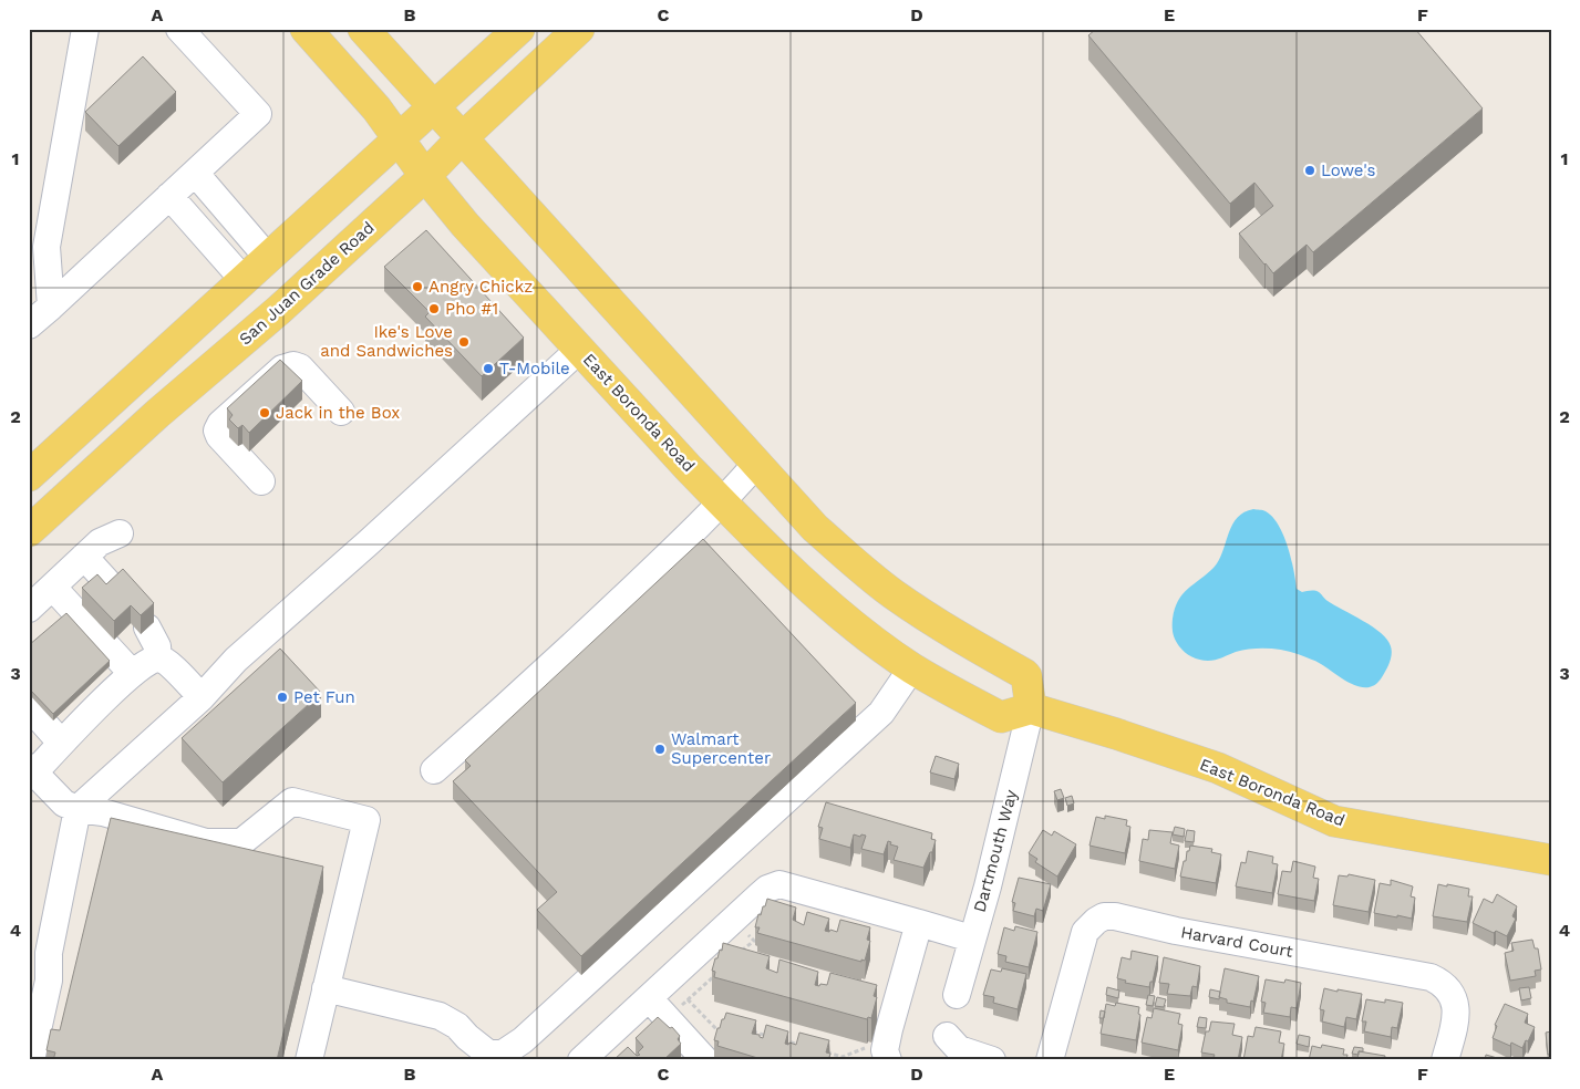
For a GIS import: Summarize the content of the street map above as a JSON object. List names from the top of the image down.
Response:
{
  "streets": {
    "main road": ["San Juan Grade Road", "East Boronda Road"],
    "street": ["Dartmouth Way", "Harvard Court"]
  },
  "crossings": [
    ["San Juan Grade Road", "East Boronda Road"],
    ["East Boronda Road", "Dartmouth Way"]
  ],
  "places": [
    "Lowe's",
    "Angry Chickz",
    "Pho #1",
    "Ike's Love and Sandwiches",
    "T-Mobile",
    "Jack in the Box",
    "Pet Fun",
    "Walmart Supercenter"
  ],
  "grid": {
    "columns": [
      "A",
      "B",
      "C",
      "D",
      "E",
      "F"
    ],
    "rows": [
      "1",
      "2",
      "3",
      "4"
    ]
  }
}
